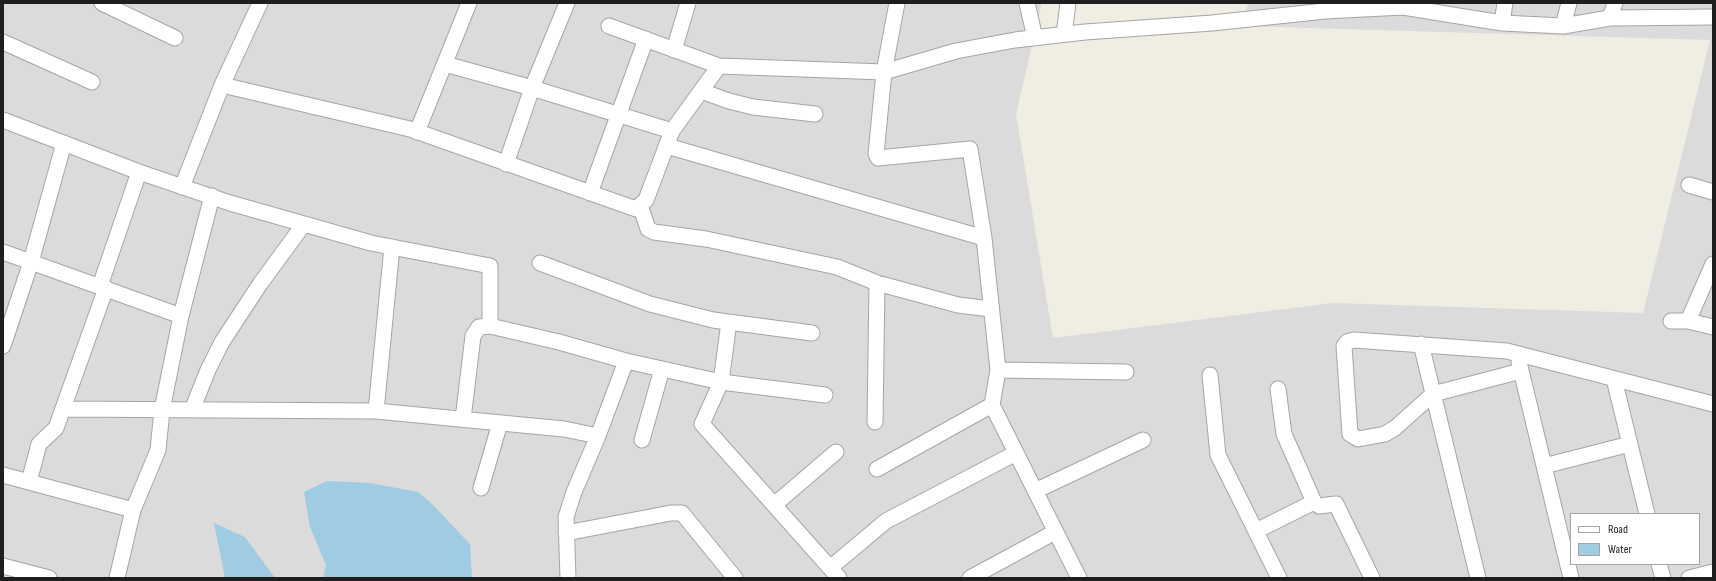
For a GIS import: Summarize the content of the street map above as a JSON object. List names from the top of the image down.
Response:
{
  "legend": ["Road", "Water"]
}
